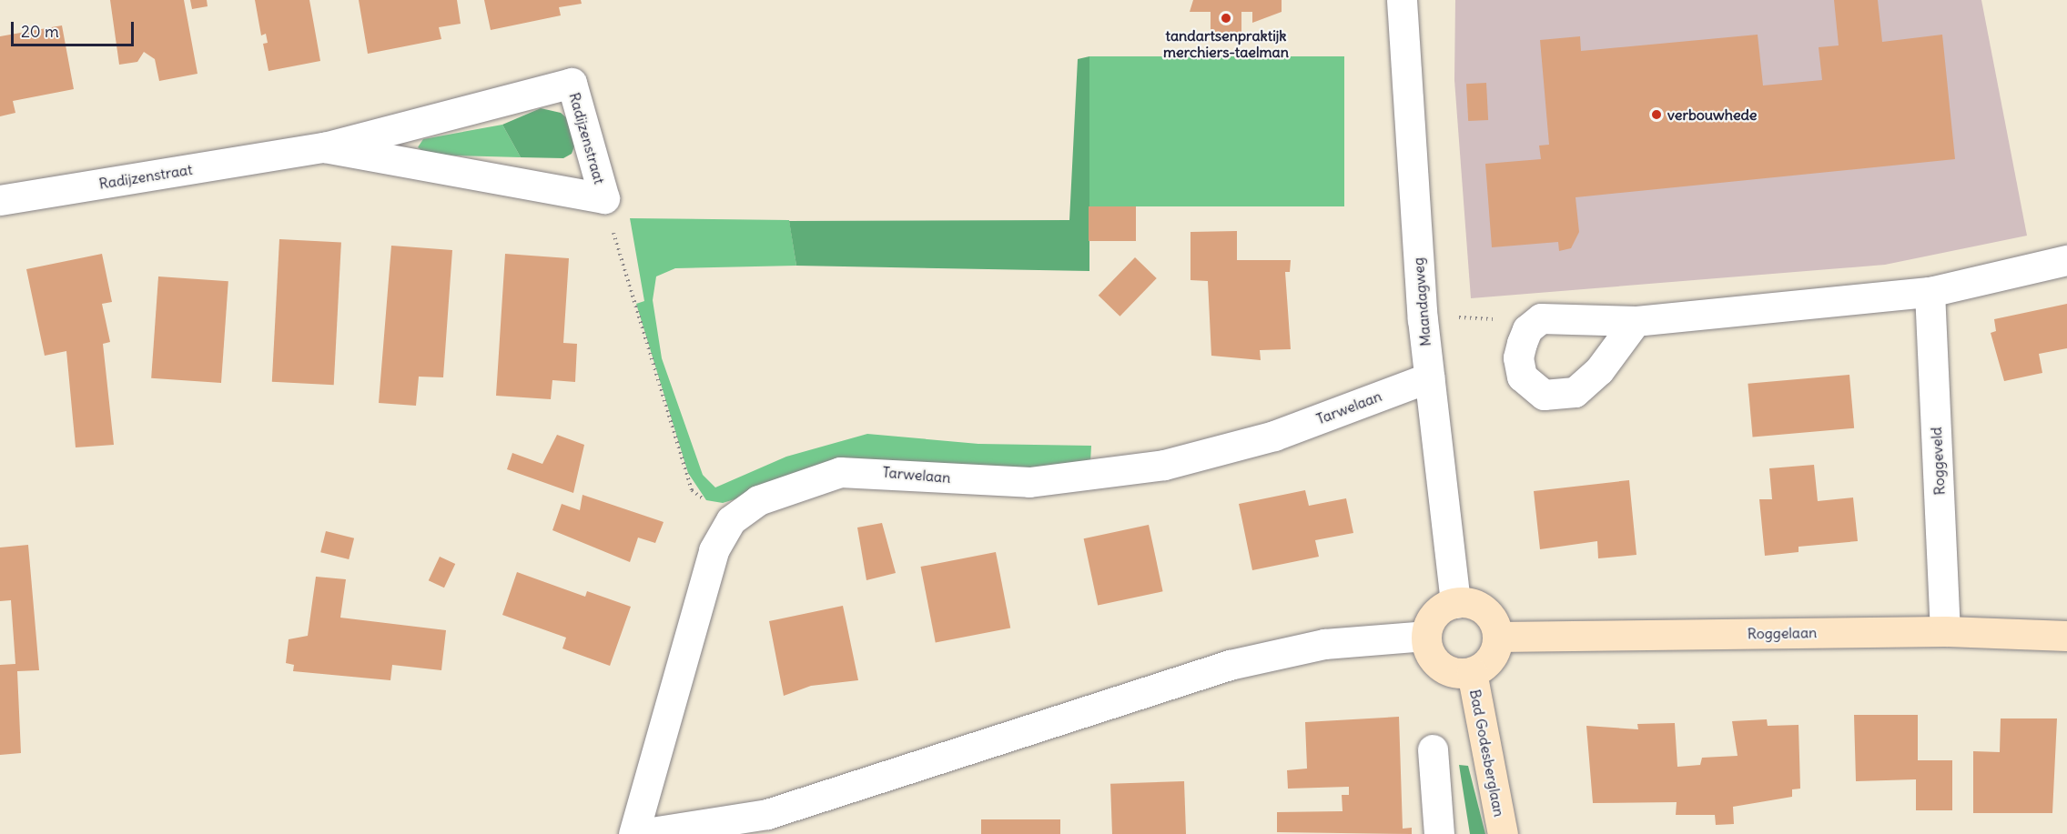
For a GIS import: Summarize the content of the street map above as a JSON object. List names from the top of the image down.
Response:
{
  "streets": {
    "street": [
      "Radijzenstraat",
      "Maandagweg",
      "Tarwelaan",
      "Roggeveld",
      "Roggelaan",
      "Bad Godesberglaan"
    ]
  },
  "crossings": [
    ["Maandagweg", "Tarwelaan"],
    ["Maandagweg", "Roggelaan"],
    ["Maandagweg", "Bad Godesberglaan"],
    ["Roggeveld", "Roggelaan"],
    ["Roggelaan", "Bad Godesberglaan"]
  ],
  "places": ["tandartsenpraktijk merchiers-taelman", "verbouwhede"],
  "scale_bar": "20 m"
}
